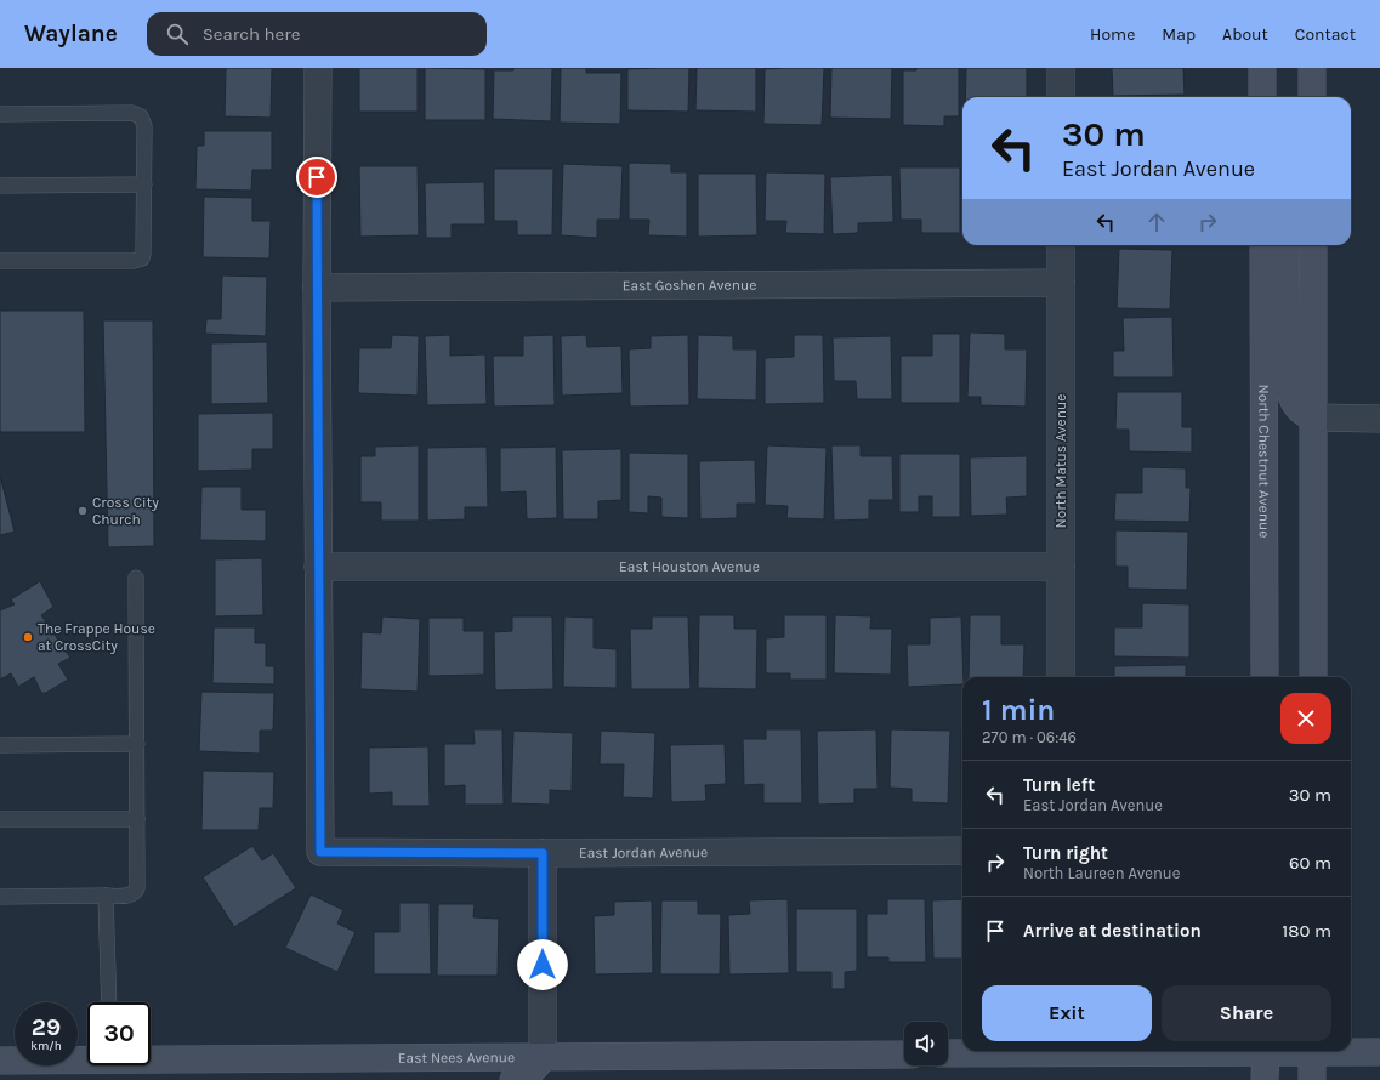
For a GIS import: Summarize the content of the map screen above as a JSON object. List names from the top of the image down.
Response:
{
  "streets": {
    "main road": ["North Chestnut Avenue", "East Nees Avenue"],
    "street": [
      "East Goshen Avenue",
      "North Matus Avenue",
      "East Houston Avenue",
      "East Jordan Avenue"
    ]
  },
  "crossings": [
    ["East Goshen Avenue", "North Matus Avenue"],
    ["North Matus Avenue", "East Houston Avenue"],
    ["East Houston Avenue", "East Jordan Avenue"]
  ],
  "places": ["Cross City Church", "The Frappe House at CrossCity"],
  "page": {
    "header": "Waylane",
    "search": "Search here",
    "nav": [
      "Home",
      "Map",
      "About",
      "Contact"
    ],
    "turn": ["30 m", "East Jordan Avenue"],
    "heading": ["1 min", "270 m · 06:46"],
    "list": [
      {
        "name": "Turn left",
        "note": "East Jordan Avenue",
        "value": "30 m"
      },
      {
        "name": "Turn right",
        "note": "North Laureen Avenue",
        "value": "60 m"
      },
      {
        "name": "Arrive at destination",
        "value": "180 m"
      }
    ],
    "buttons": ["Exit", "Share"],
    "speed": "29 km/h",
    "limit": "30"
  }
}
